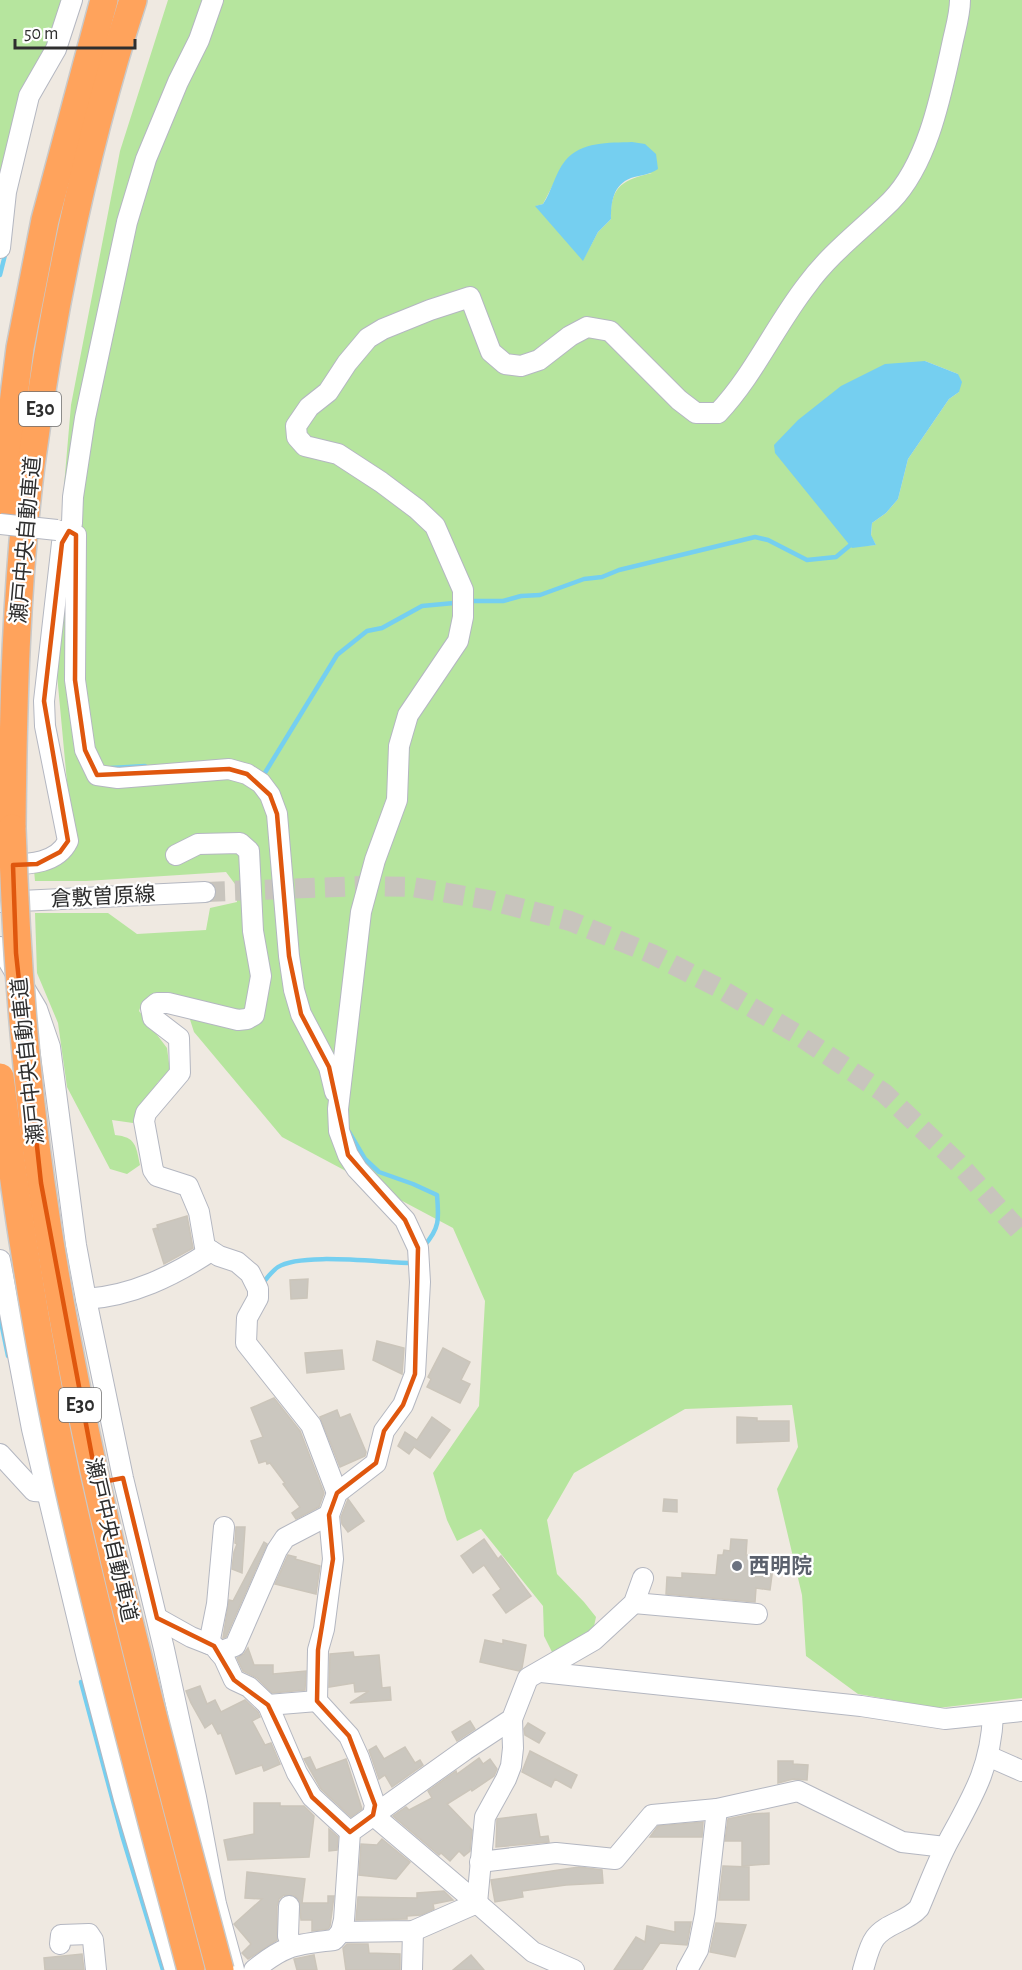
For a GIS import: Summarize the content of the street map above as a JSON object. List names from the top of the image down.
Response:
{
  "streets": {
    "highway": ["E30", "瀬戸中央自動車道"],
    "street": ["倉敷曽原線"]
  },
  "places": ["西明院"],
  "scale_bar": "50 m"
}
